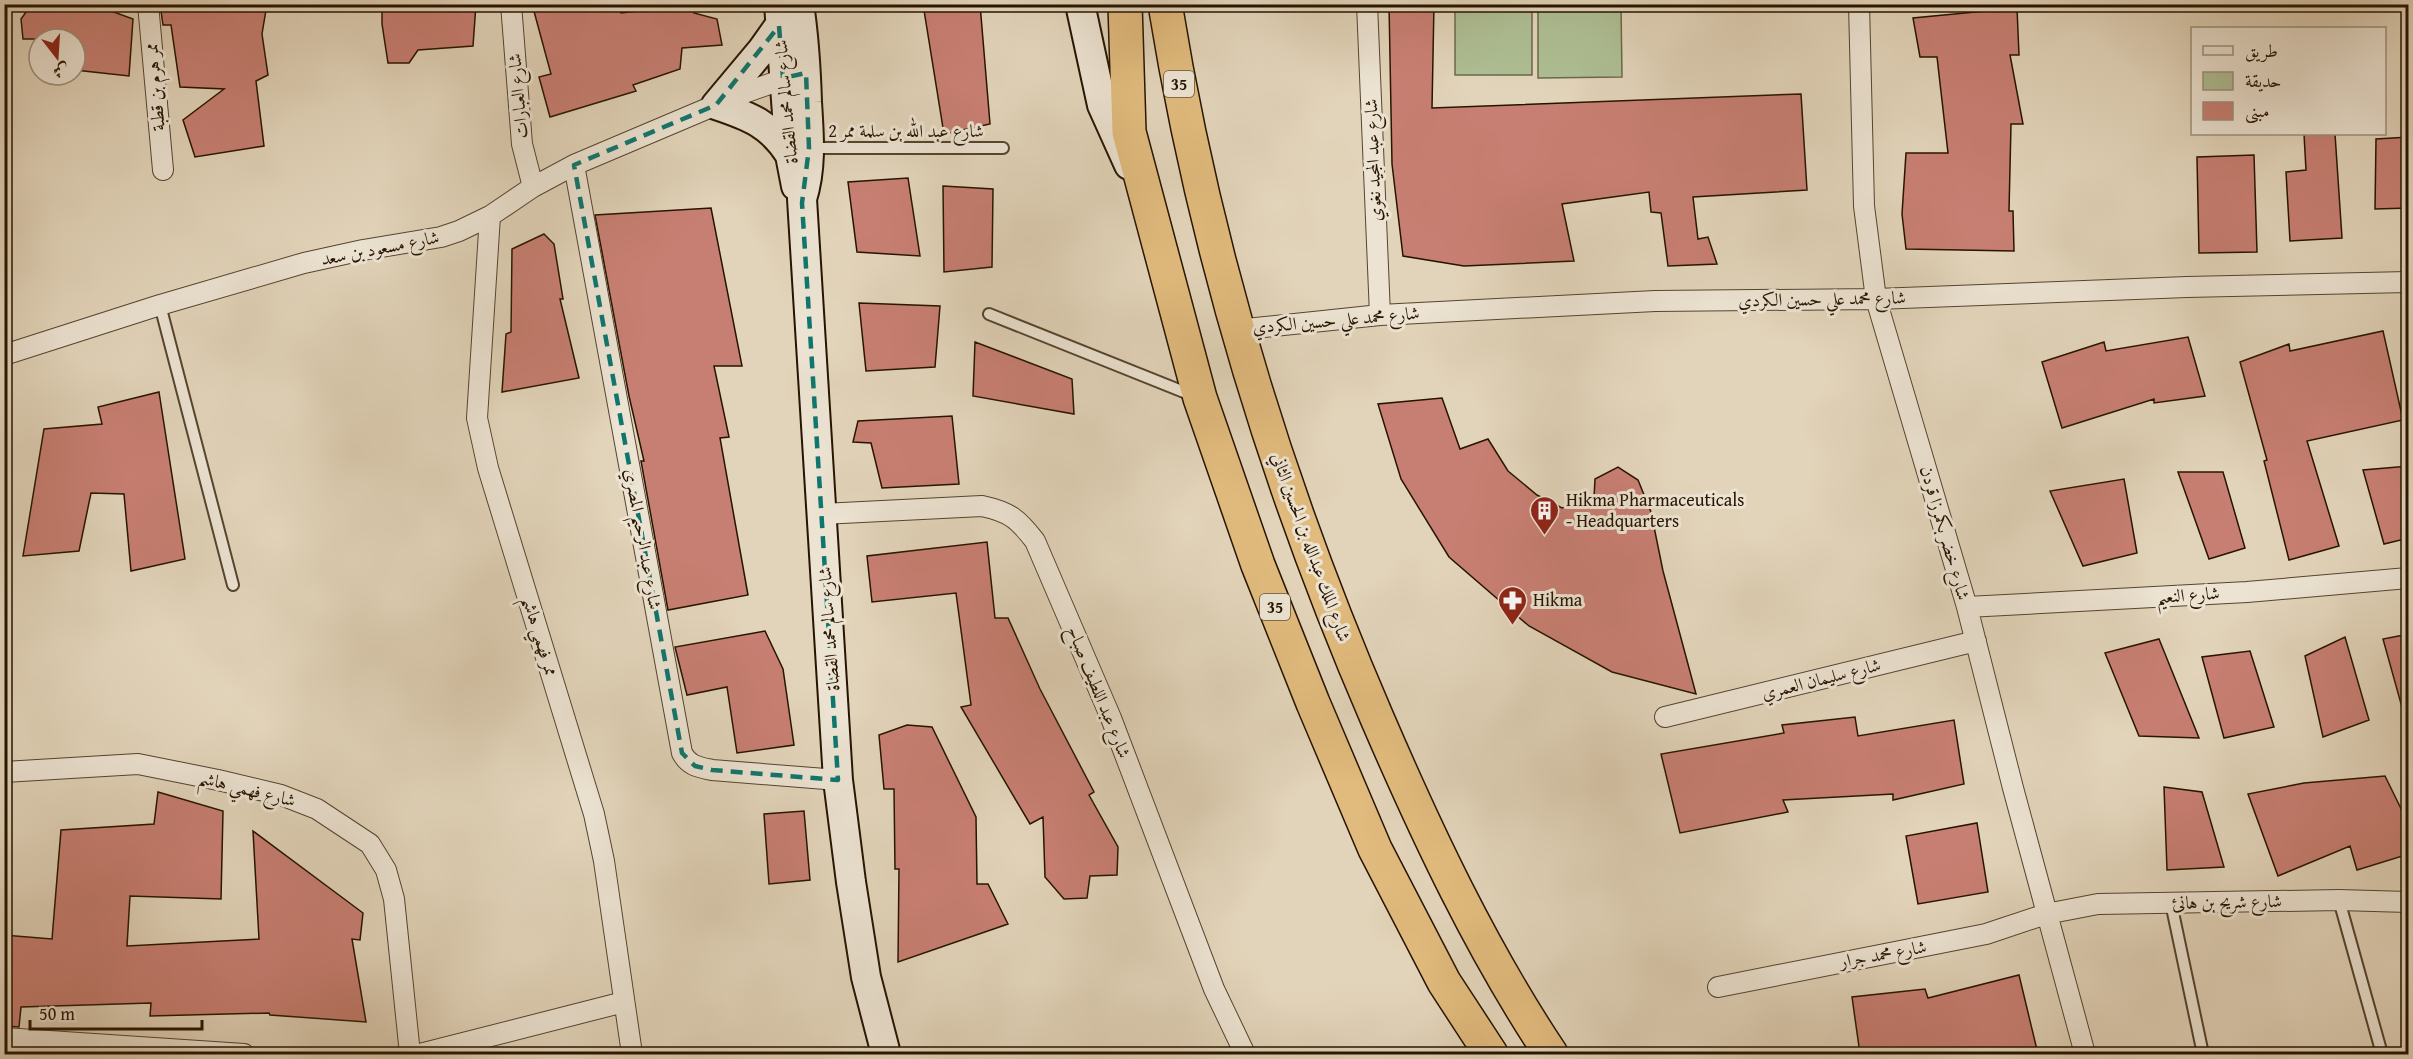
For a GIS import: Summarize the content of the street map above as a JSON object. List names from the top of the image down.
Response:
{
  "streets": {
    "highway": ["35", "شارع الملك عبدالله بن الحسين الثاني"],
    "street": [
      "ممر هرم بن قطبة",
      "شارع العبارات",
      "شارع سالم محمد القضاة",
      "شارع عبد المجيد نغوي",
      "شارع مسعود بن سعد",
      "شارع محمد علي حسين الكردي",
      "شارع خضر بكمرزا قردن",
      "شارع عبد الرحيم المصري",
      "شارع النعيم",
      "ممر فهمي هاشم",
      "شارع سليمان العمري",
      "شارع عبد اللطيف صباح",
      "شارع فهمي هاشم",
      "شارع شريح بن هانئ",
      "شارع محمد جرار"
    ],
    "lane": ["شارع عبد الله بن سلمة ممر 2"]
  },
  "crossings": [
    ["شارع العبارات", "شارع مسعود بن سعد"],
    ["شارع سالم محمد القضاة", "شارع عبد الله بن سلمة ممر 2"],
    ["شارع سالم محمد القضاة", "شارع مسعود بن سعد"],
    ["شارع سالم محمد القضاة", "شارع عبد الرحيم المصري"],
    ["شارع سالم محمد القضاة", "شارع عبد اللطيف صباح"],
    ["شارع عبد المجيد نغوي", "شارع محمد علي حسين الكردي"],
    ["شارع مسعود بن سعد", "شارع عبد الرحيم المصري"],
    ["شارع مسعود بن سعد", "ممر فهمي هاشم"],
    ["شارع محمد علي حسين الكردي", "شارع خضر بكمرزا قردن"],
    ["شارع محمد علي حسين الكردي", "شارع الملك عبدالله بن الحسين الثاني"],
    ["شارع خضر بكمرزا قردن", "شارع النعيم"],
    ["شارع خضر بكمرزا قردن", "شارع سليمان العمري"],
    ["شارع خضر بكمرزا قردن", "شارع شريح بن هانئ"],
    ["شارع خضر بكمرزا قردن", "شارع محمد جرار"],
    ["شارع شريح بن هانئ", "شارع محمد جرار"]
  ],
  "places": {
    "building": ["Hikma Pharmaceuticals - Headquarters"],
    "pharmacy": ["Hikma"]
  },
  "legend": ["طريق", "حديقة", "مبنى"],
  "scale_bar": "50 m",
  "north": "bottom"
}
